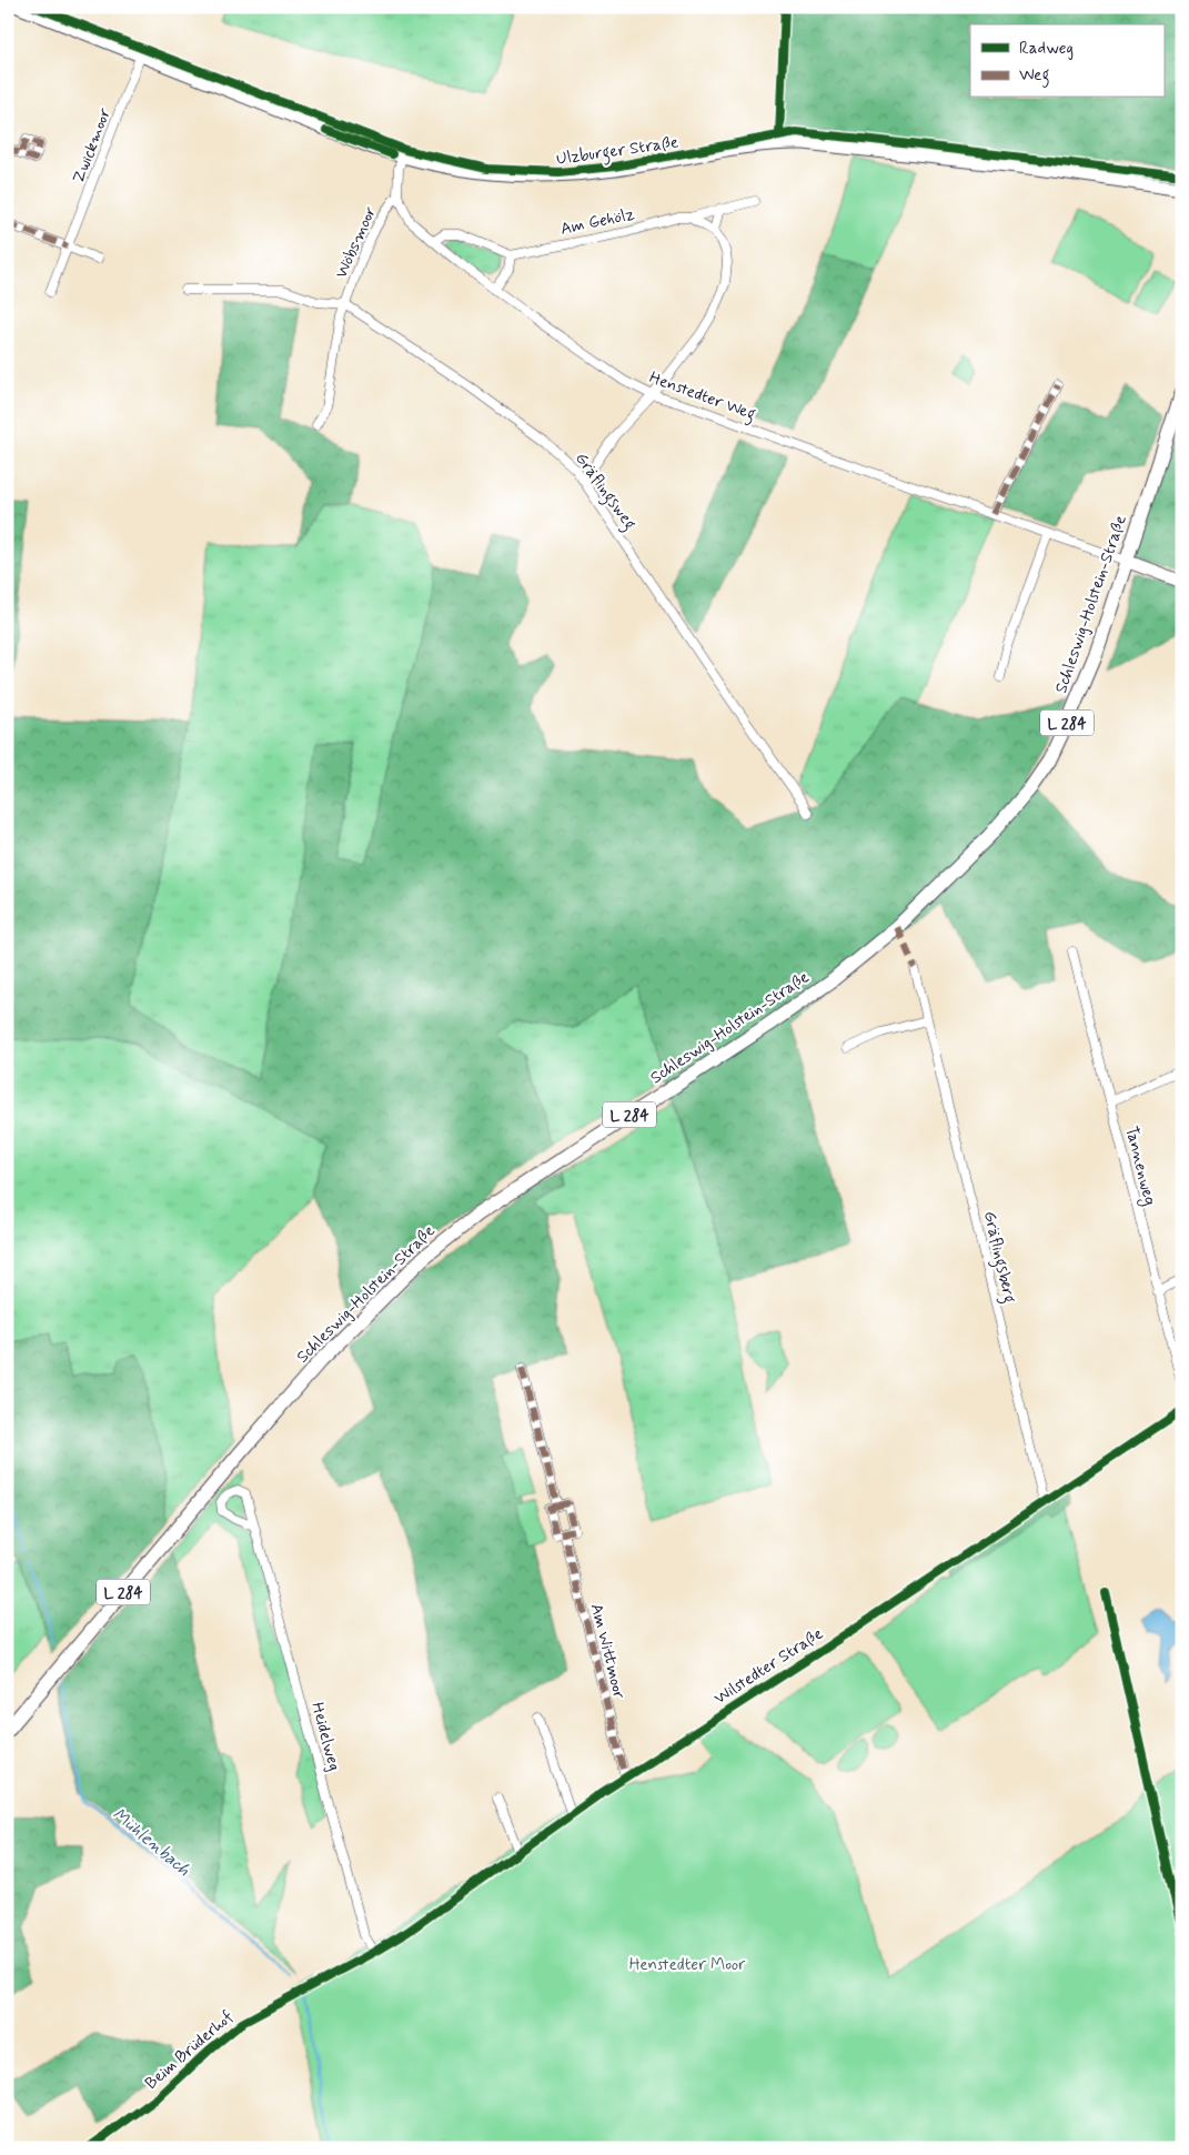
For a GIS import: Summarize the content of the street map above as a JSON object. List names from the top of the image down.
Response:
{
  "streets": {
    "main road": ["Ulzburger Straße", "Schleswig-Holstein-Straße", "L 284"],
    "street": [
      "Zwickmoor",
      "Am Gehölz",
      "Wöbsmoor",
      "Henstedter Weg",
      "Gräflingsweg",
      "Tannenweg",
      "Gräflingsberg",
      "Am Wittmoor",
      "Wilstedter Straße",
      "Heidelweg",
      "Beim Brüderhof"
    ]
  },
  "crossings": [
    ["Zwickmoor", "Ulzburger Straße"],
    ["Ulzburger Straße", "Henstedter Weg"],
    ["Wöbsmoor", "Henstedter Weg"],
    ["Wöbsmoor", "Gräflingsweg"],
    ["Henstedter Weg", "Schleswig-Holstein-Straße"],
    ["Gräflingsberg", "Wilstedter Straße"],
    ["Am Wittmoor", "Wilstedter Straße"],
    ["Wilstedter Straße", "Heidelweg"],
    ["Wilstedter Straße", "Beim Brüderhof"],
    ["Heidelweg", "Beim Brüderhof"]
  ],
  "water": ["Mühlenbach"],
  "parks": ["Henstedter Moor"],
  "legend": ["Radweg", "Weg"]
}
